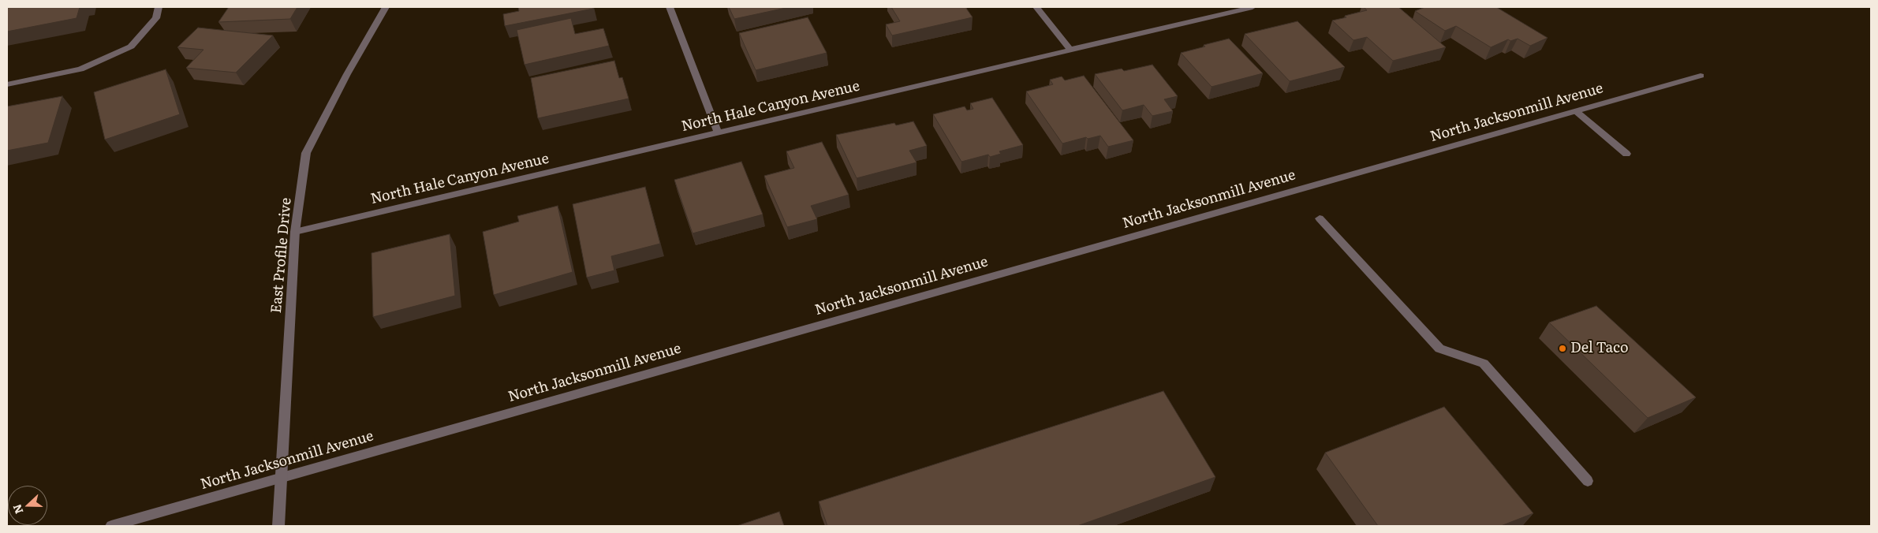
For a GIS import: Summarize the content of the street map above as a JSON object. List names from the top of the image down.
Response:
{
  "streets": {
    "street": ["North Hale Canyon Avenue", "North Jacksonmill Avenue", "East Profile Drive"]
  },
  "crossings": [
    ["North Hale Canyon Avenue", "East Profile Drive"],
    ["North Jacksonmill Avenue", "East Profile Drive"]
  ],
  "places": ["Del Taco"],
  "north": "left"
}
